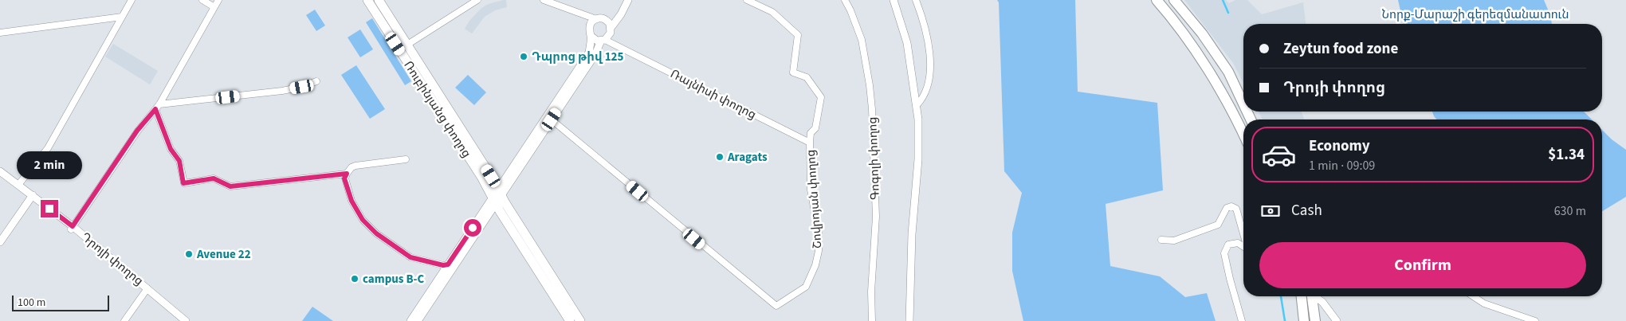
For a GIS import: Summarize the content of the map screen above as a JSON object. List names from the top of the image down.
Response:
{
  "streets": {
    "main road": ["Ռուբինյանց փողոց"],
    "street": [
      "Ռայնիսի փողոց",
      "Գոգոլի փողոց",
      "Շովրոյան փողոց",
      "Դրոյի փողոց"
    ]
  },
  "crossings": [
    ["Ռայնիսի փողոց", "Շովրոյան փողոց"]
  ],
  "parks": ["Նորք-Մարաշի գերեզմանատուն"],
  "places": [
    "Դպրոց թիվ 125",
    "Aragats",
    "Avenue 22",
    "campus B-C"
  ],
  "scale_bar": "100 m",
  "page": {
    "banner": ["Zeytun food zone", "Դրոյի փողոց"],
    "list": [
      {
        "name": "Economy",
        "note": "1 min · 09:09",
        "value": "$1.34"
      }
    ],
    "bubble": "2 min",
    "pay": ["Cash", "630 m"],
    "buttons": "Confirm",
    "scale": "100 m"
  }
}
